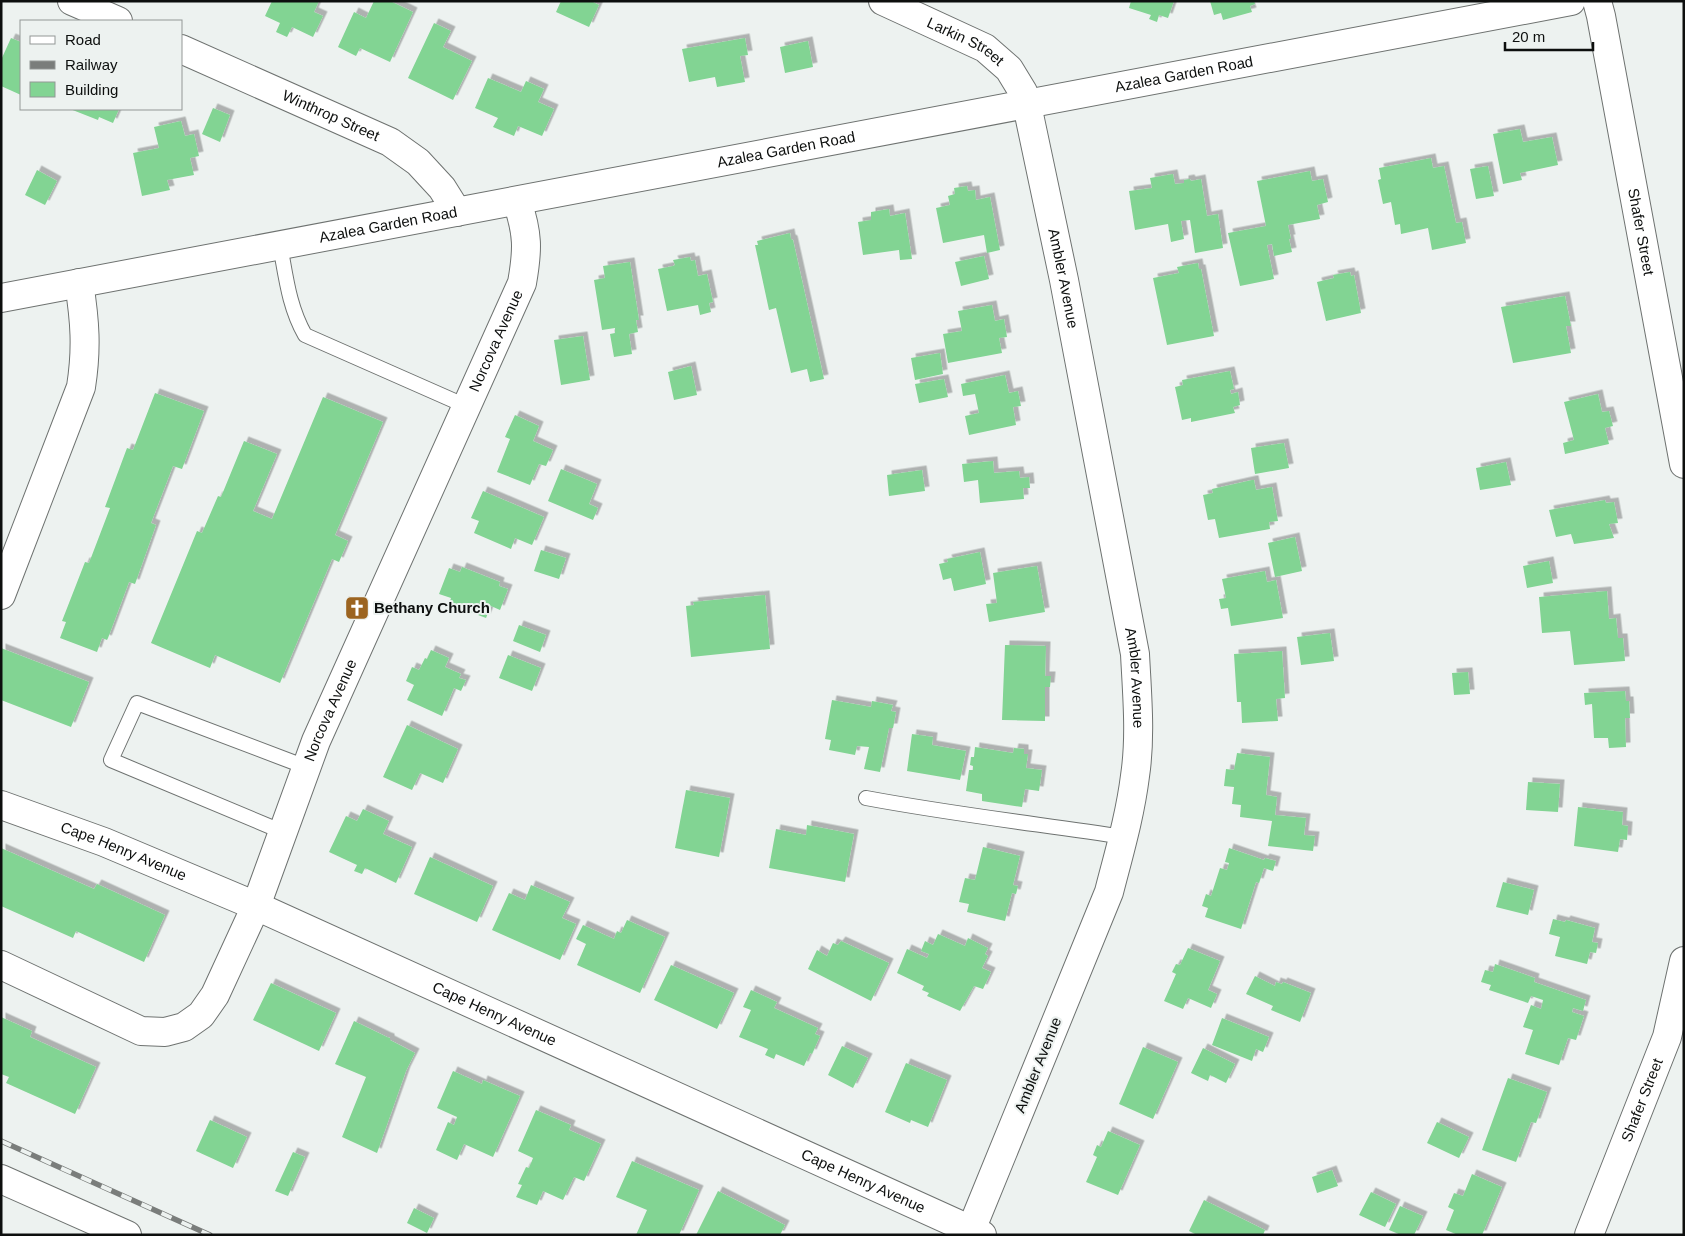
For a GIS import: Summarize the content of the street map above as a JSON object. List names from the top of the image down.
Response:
{
  "streets": {
    "street": [
      "Larkin Street",
      "Azalea Garden Road",
      "Winthrop Street",
      "Shafer Street",
      "Ambler Avenue",
      "Norcova Avenue",
      "Cape Henry Avenue"
    ]
  },
  "crossings": [
    ["Larkin Street", "Azalea Garden Road"],
    ["Larkin Street", "Ambler Avenue"],
    ["Azalea Garden Road", "Winthrop Street"],
    ["Azalea Garden Road", "Ambler Avenue"],
    ["Azalea Garden Road", "Norcova Avenue"],
    ["Ambler Avenue", "Cape Henry Avenue"],
    ["Norcova Avenue", "Cape Henry Avenue"]
  ],
  "places": {
    "church": ["Bethany Church"]
  },
  "legend": ["Road", "Railway", "Building"],
  "scale_bar": "20 m"
}
